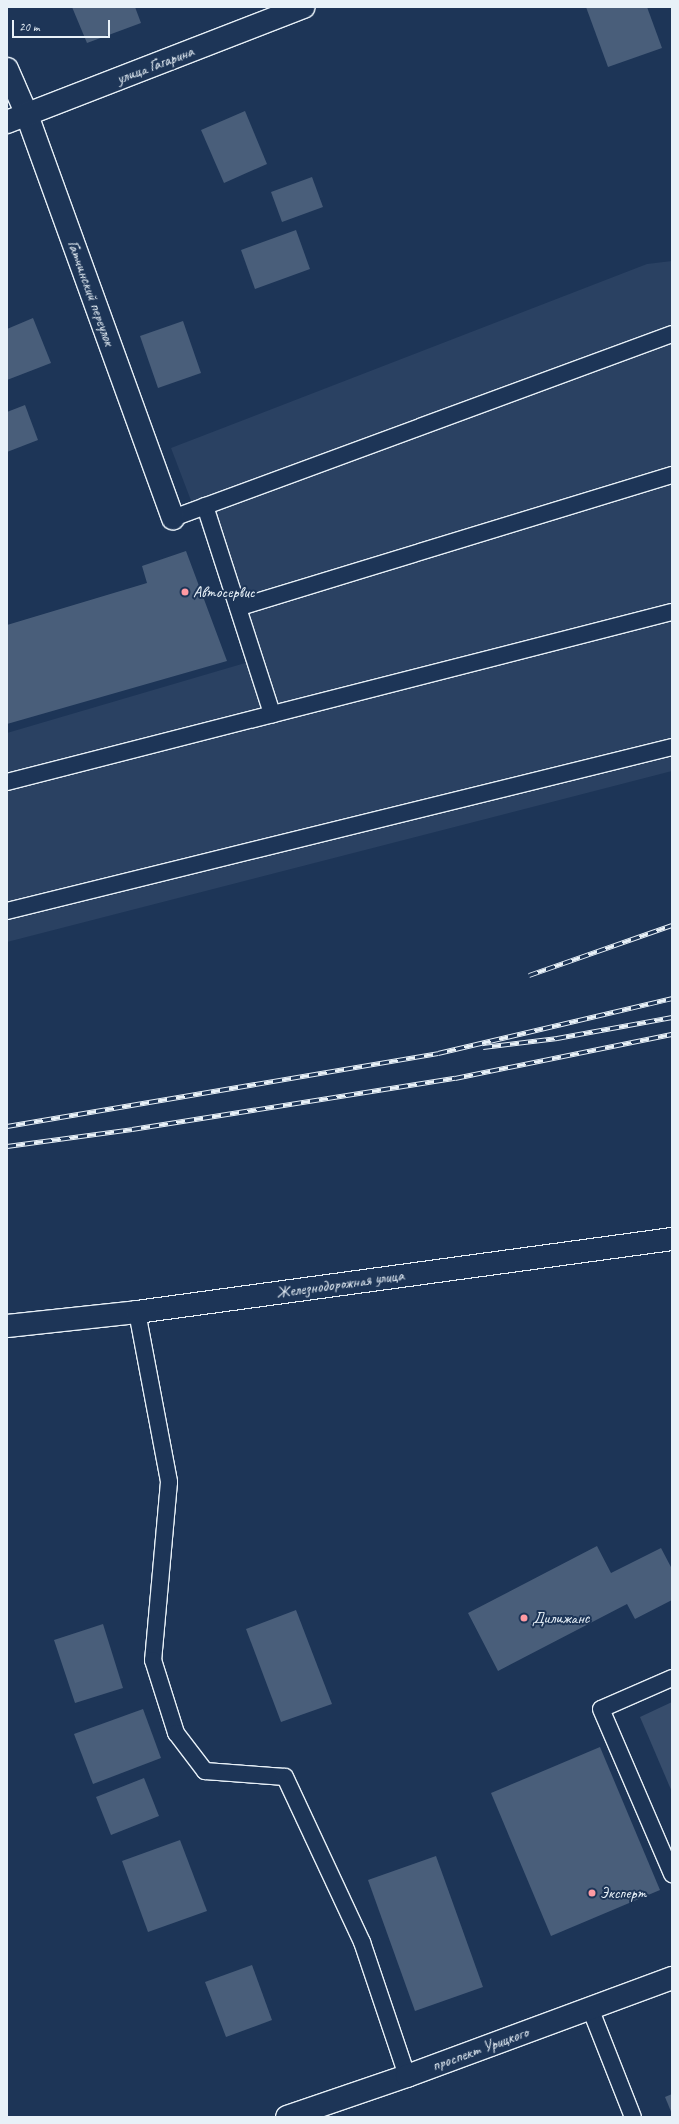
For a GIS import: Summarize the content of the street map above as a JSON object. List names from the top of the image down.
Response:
{
  "streets": {
    "street": [
      "улица Гагарина",
      "Гатчинский переулок",
      "Железнодорожная улица",
      "проспект Урицкого"
    ]
  },
  "crossings": [
    ["улица Гагарина", "Гатчинский переулок"]
  ],
  "places": ["Автосервис", "Дилижанс", "Эксперт"],
  "scale_bar": "20 m"
}
